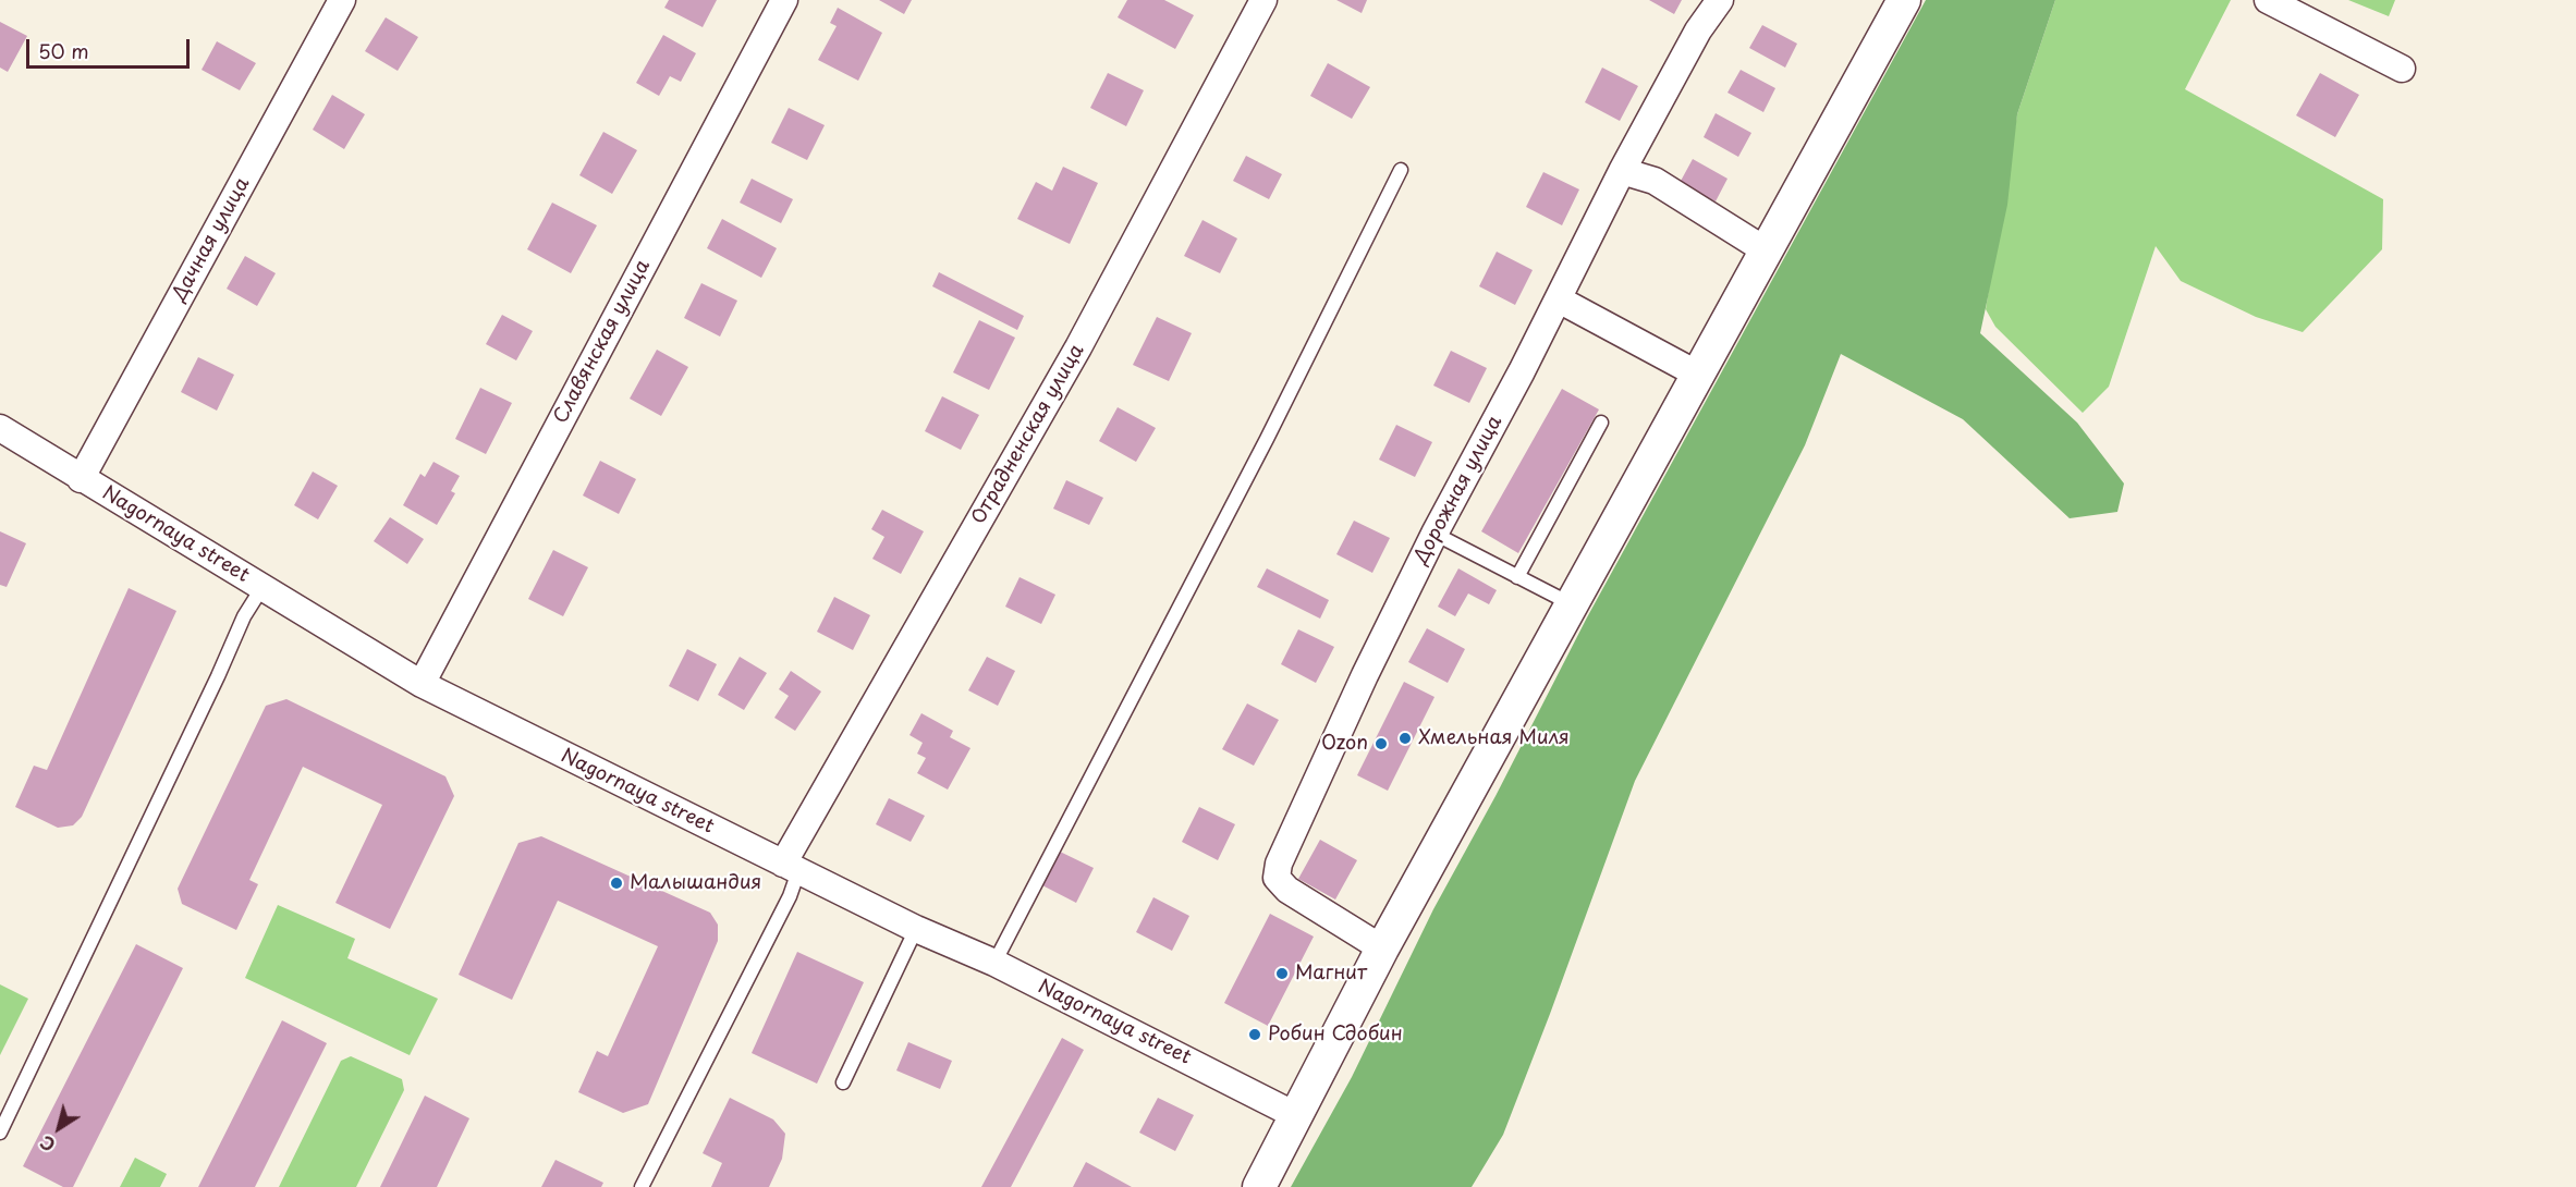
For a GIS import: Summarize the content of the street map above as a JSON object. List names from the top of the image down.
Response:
{
  "streets": {
    "street": [
      "Дачная улица",
      "Славянская улица",
      "Отрадненская улица",
      "Дорожная улица",
      "Nagornaya street"
    ]
  },
  "crossings": [
    ["Дачная улица", "Nagornaya street"],
    ["Славянская улица", "Nagornaya street"],
    ["Отрадненская улица", "Nagornaya street"]
  ],
  "places": [
    "Хмельная Миля",
    "Ozon",
    "Малышандия",
    "Магнит",
    "Робин Сдобин"
  ],
  "scale_bar": "50 m",
  "north": "bottom left"
}
